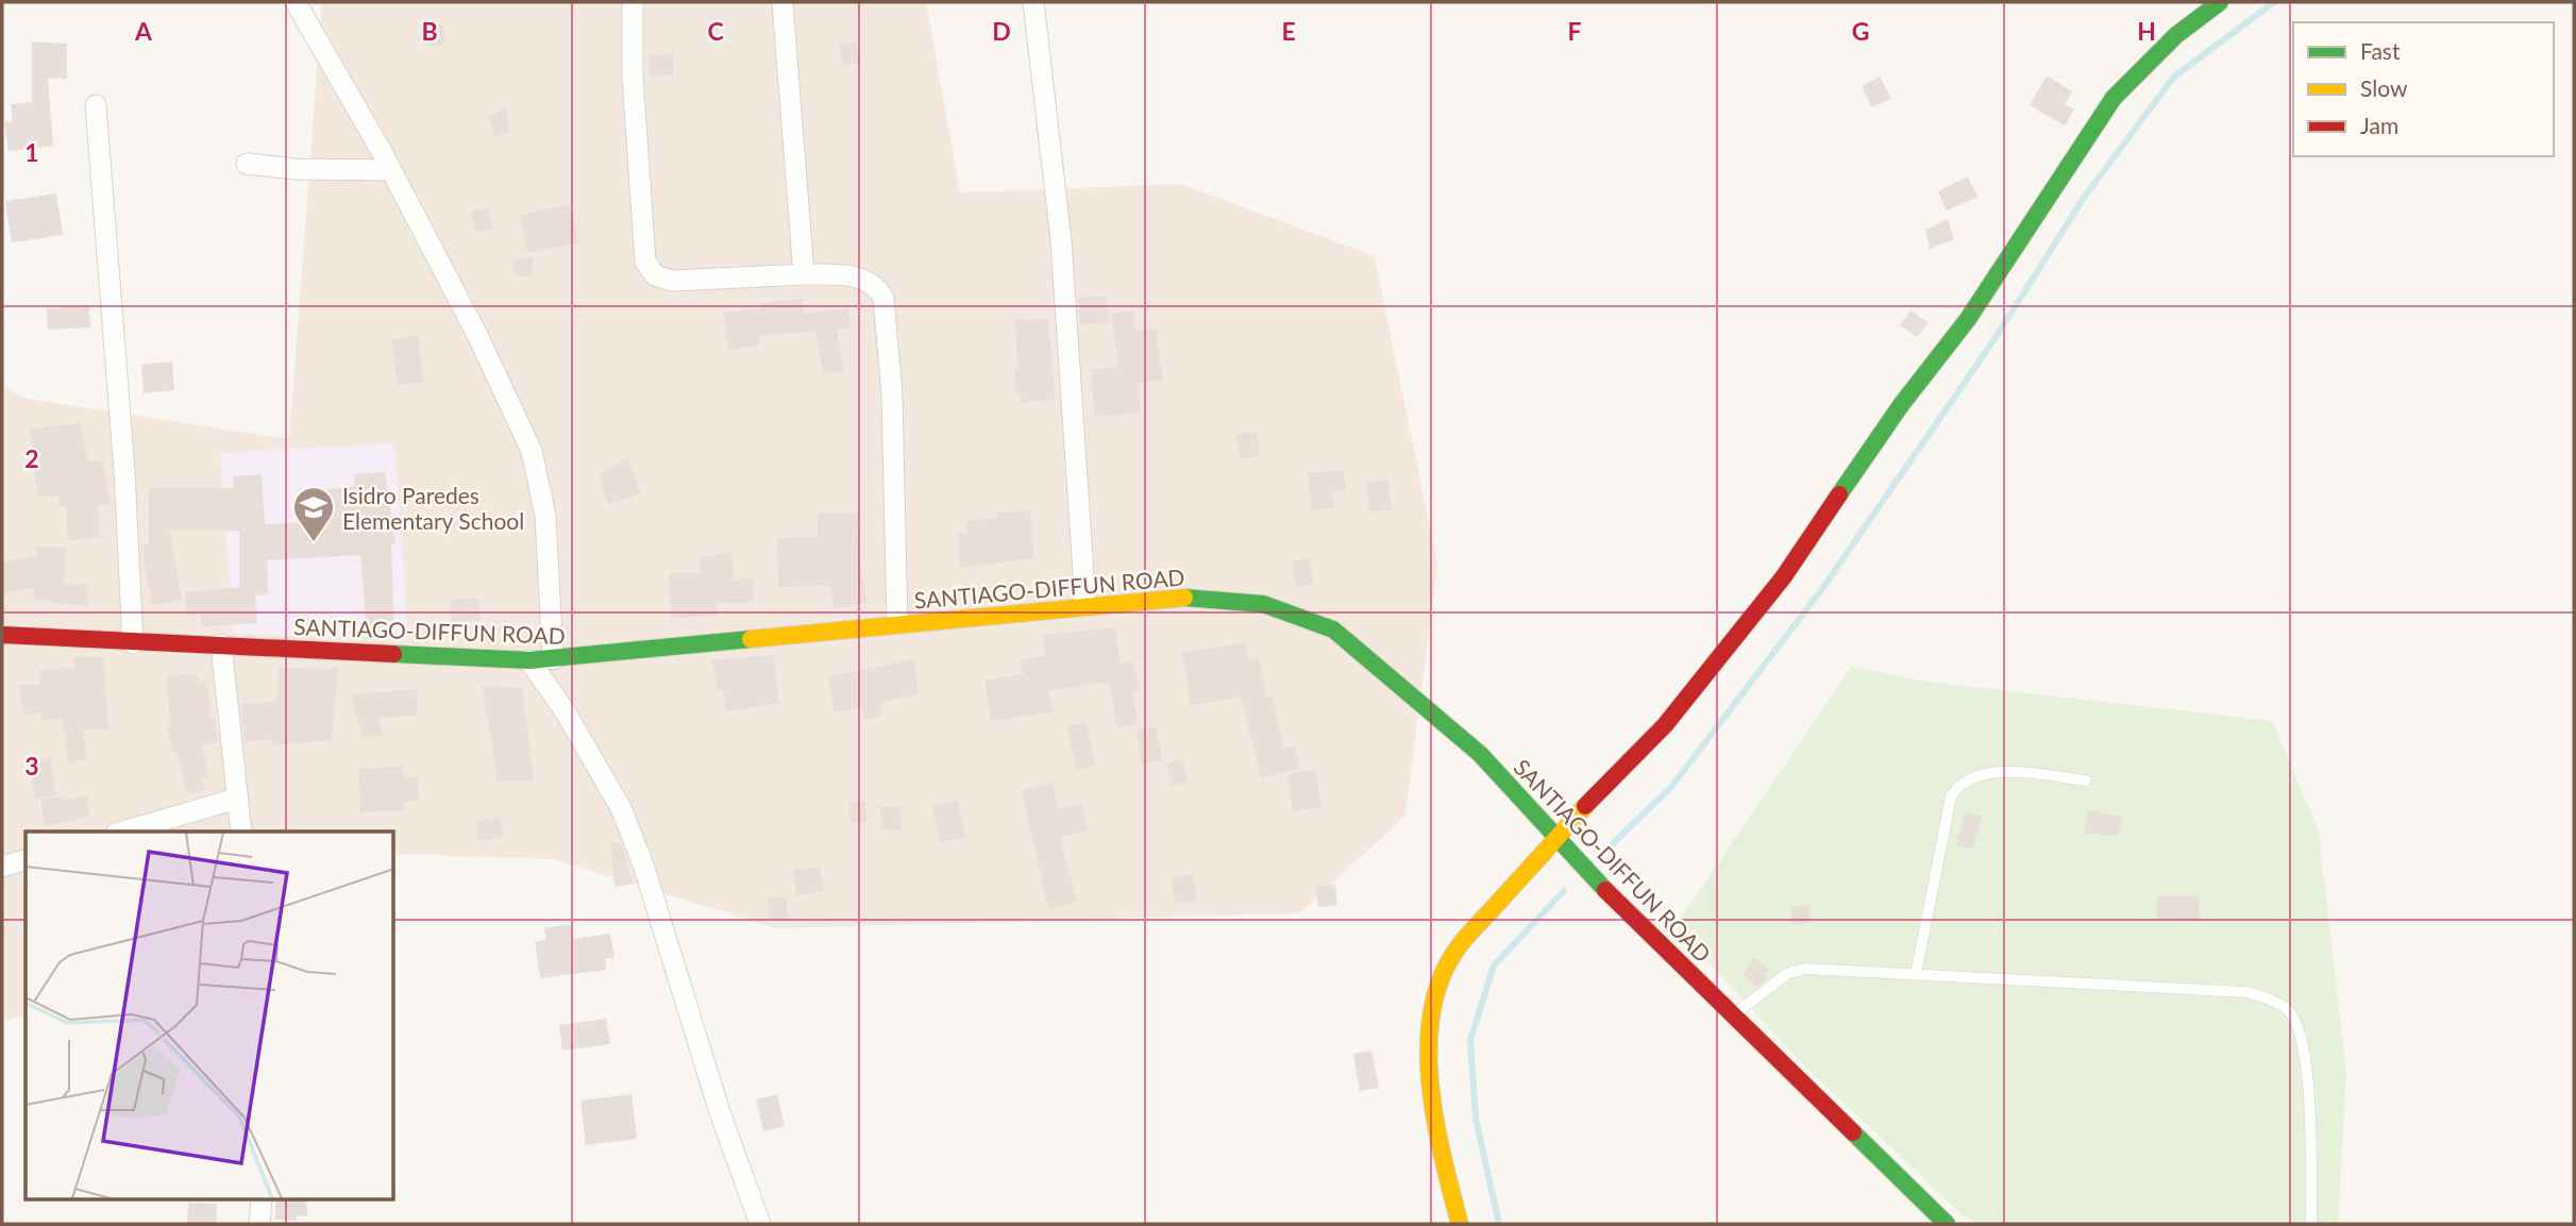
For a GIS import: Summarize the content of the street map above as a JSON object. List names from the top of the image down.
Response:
{
  "streets": {
    "main road": ["SANTIAGO-DIFFUN ROAD"]
  },
  "places": {
    "school or university": ["Isidro Paredes Elementary School"]
  },
  "legend": ["Fast", "Slow", "Jam"],
  "grid": {
    "columns": [
      "A",
      "B",
      "C",
      "D",
      "E",
      "F",
      "G",
      "H"
    ],
    "rows": ["1", "2", "3"]
  }
}
